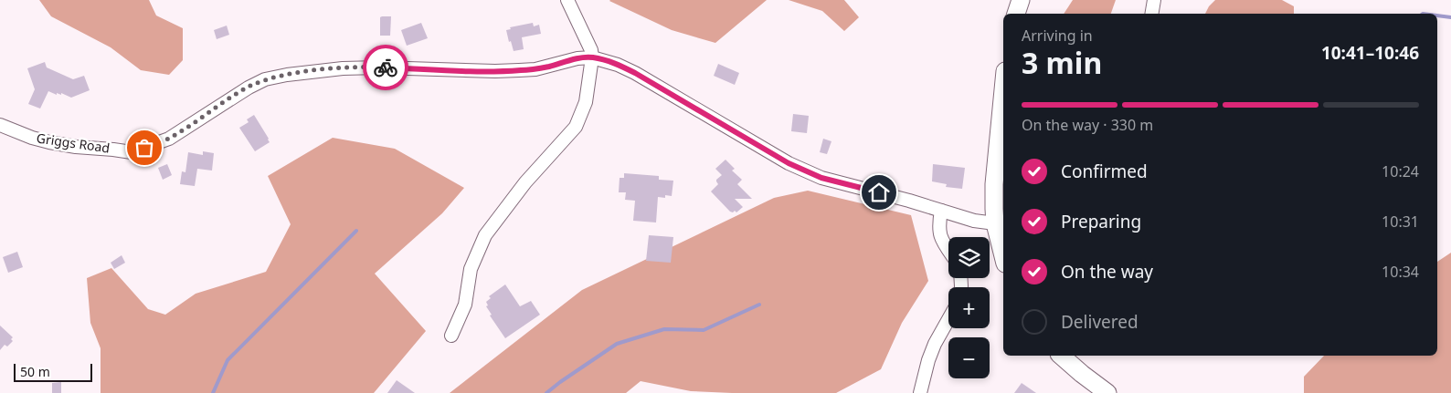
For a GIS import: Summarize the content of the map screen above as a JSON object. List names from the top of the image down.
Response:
{
  "streets": {
    "street": ["Griggs Road"]
  },
  "scale_bar": "50 m",
  "page": {
    "heading": ["3 min", "Arriving in", "10:41–10:46"],
    "bar": "On the way · 330 m",
    "list": [
      ["Confirmed", "10:24"],
      ["Preparing", "10:31"],
      ["On the way", "10:34"],
      "Delivered"
    ],
    "map_buttons": ["+", "−"],
    "scale": "50 m"
  }
}
